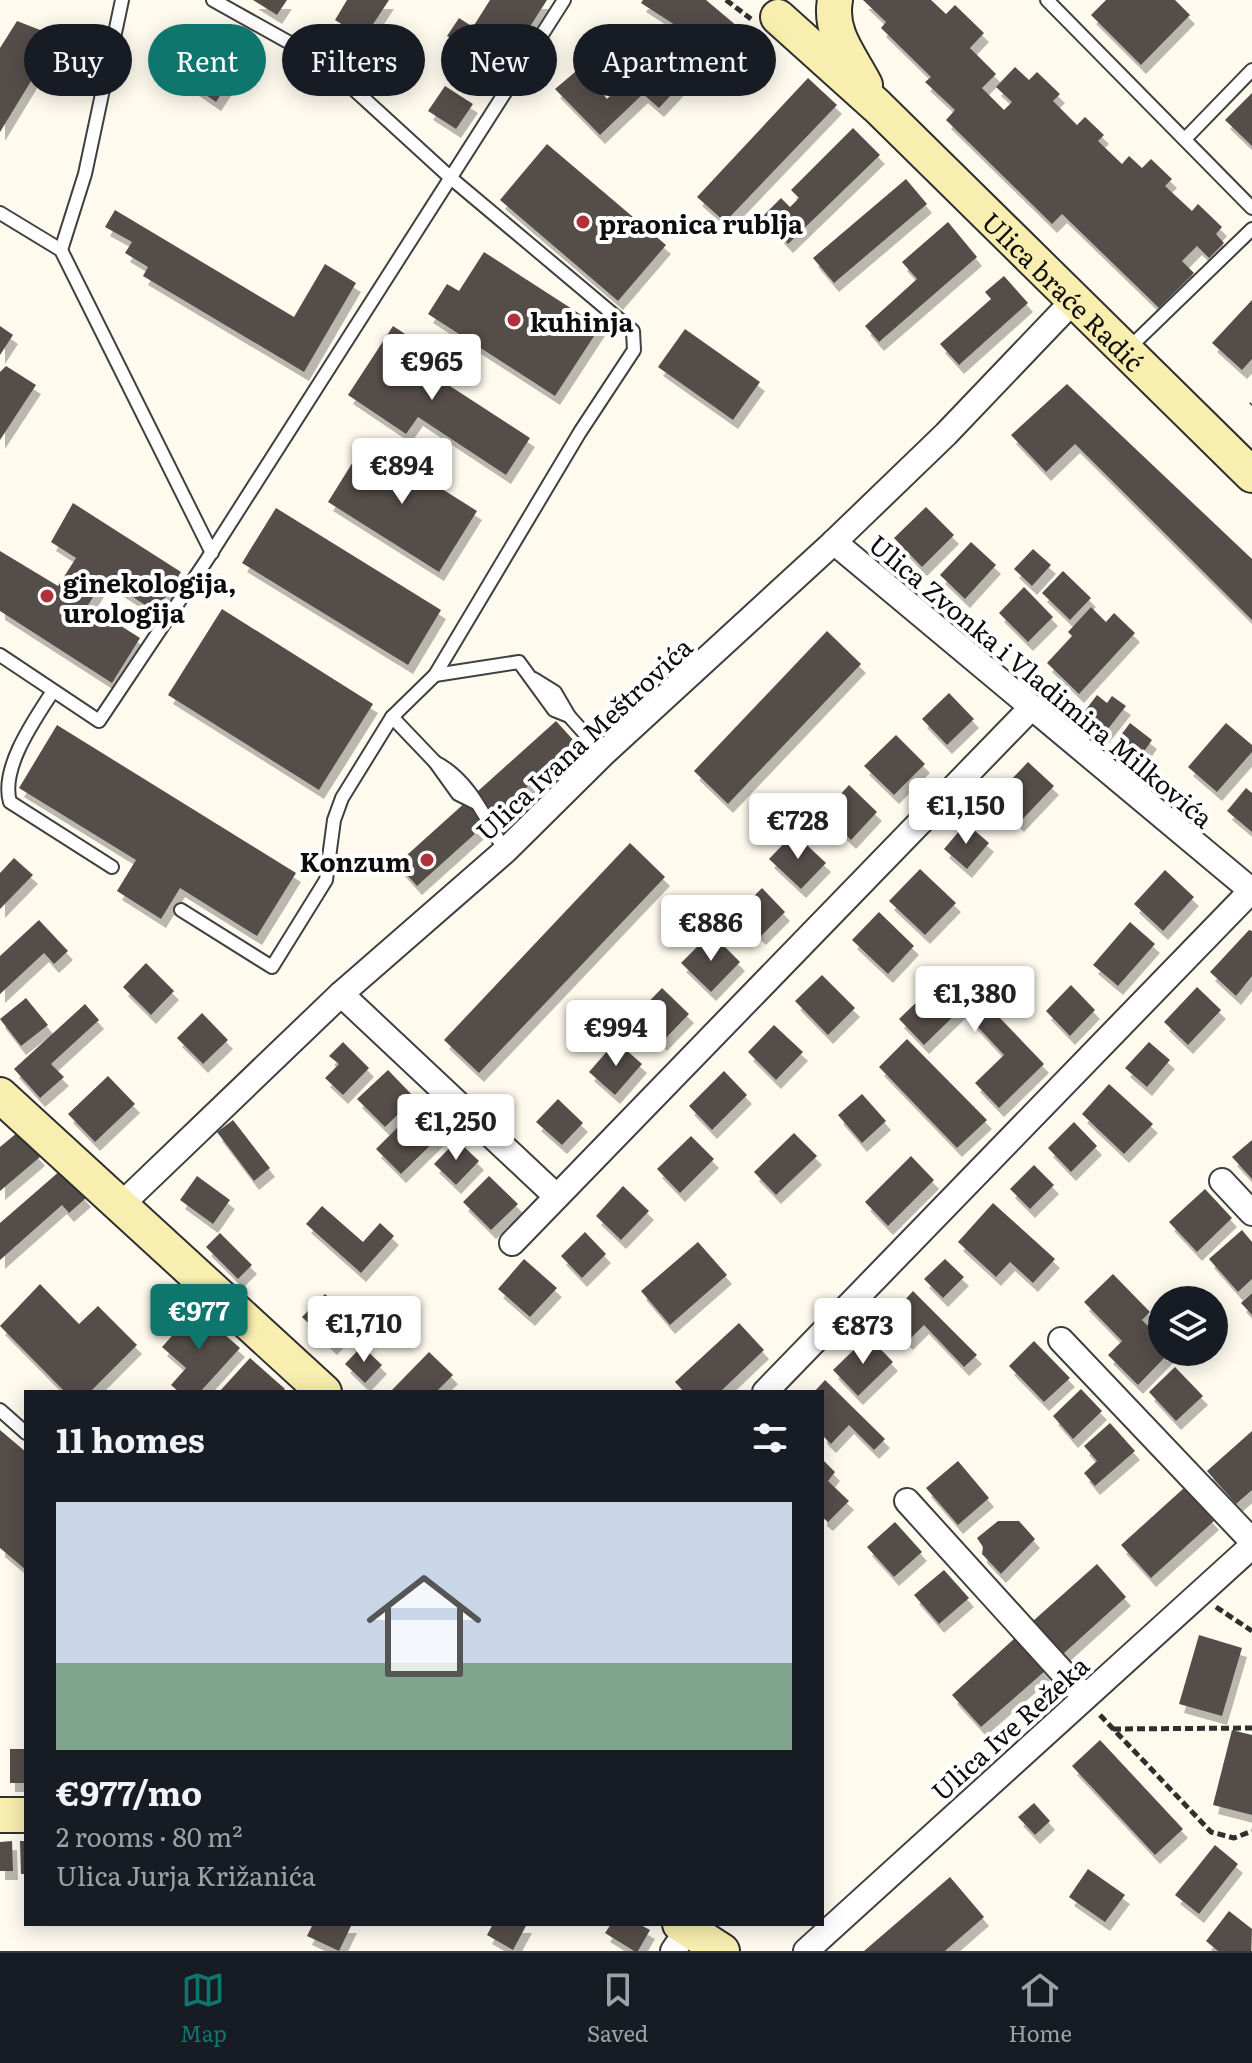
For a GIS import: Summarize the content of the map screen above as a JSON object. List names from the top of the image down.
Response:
{
  "streets": {
    "main road": ["Ulica braće Radić"],
    "street": ["Ulica Zvonka i Vladimira Milkovića", "Ulica Ivana Meštrovića", "Ulica Ive Režeka"]
  },
  "crossings": [
    ["Ulica braće Radić", "Ulica Ivana Meštrovića"],
    ["Ulica Zvonka i Vladimira Milkovića", "Ulica Ivana Meštrovića"]
  ],
  "places": [
    "praonica rublja",
    "kuhinja",
    "ginekologija, urologija",
    "Konzum"
  ],
  "page": {
    "chip": [
      "Buy",
      "Rent",
      "Filters",
      "New",
      "Apartment"
    ],
    "price": [
      "€965",
      "€894",
      "€1,150",
      "€728",
      "€886",
      "€1,380",
      "€994",
      "€1,250",
      "€977",
      "€1,710",
      "€873"
    ],
    "heading": "11 homes",
    "list": [
      {
        "name": "€977/mo",
        "note": "2 rooms · 80 m² · Ulica Jurja Križanića"
      }
    ],
    "tabs": ["Map", "Saved", "Home"]
  }
}
